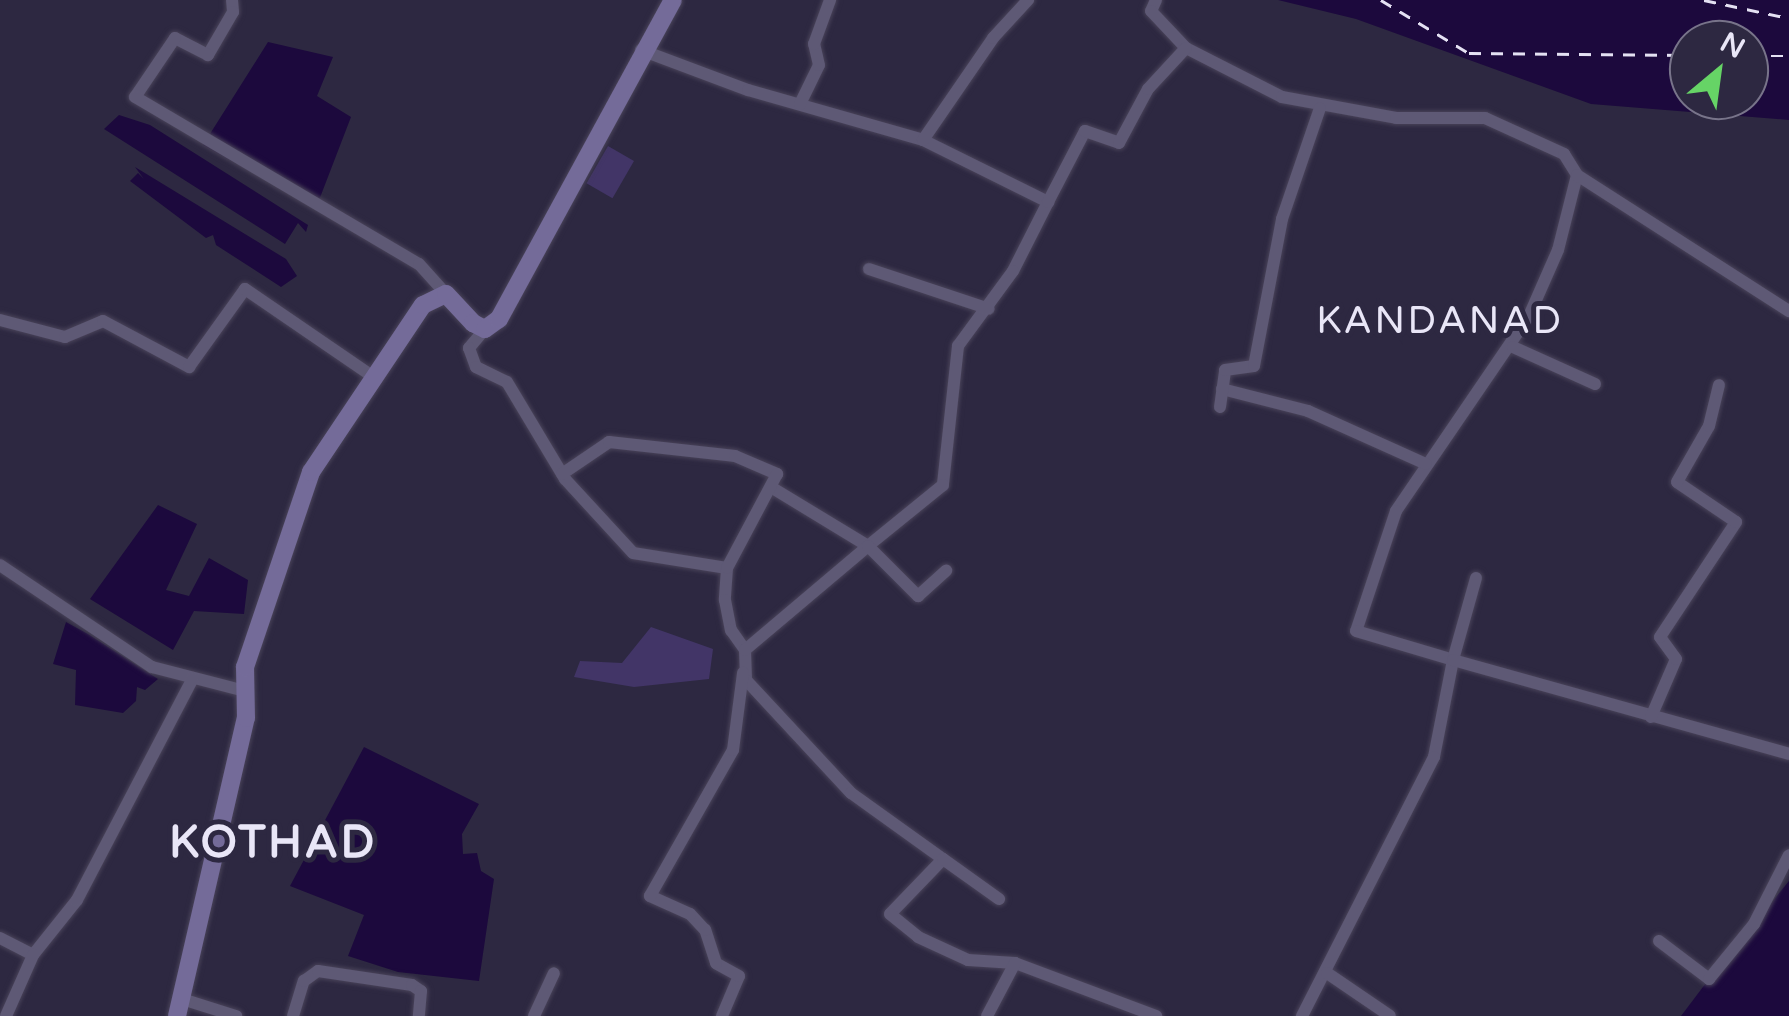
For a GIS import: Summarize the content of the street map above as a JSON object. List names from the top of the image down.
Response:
{
  "districts": ["KANDANAD", "KOTHAD"],
  "north": "top right"
}
